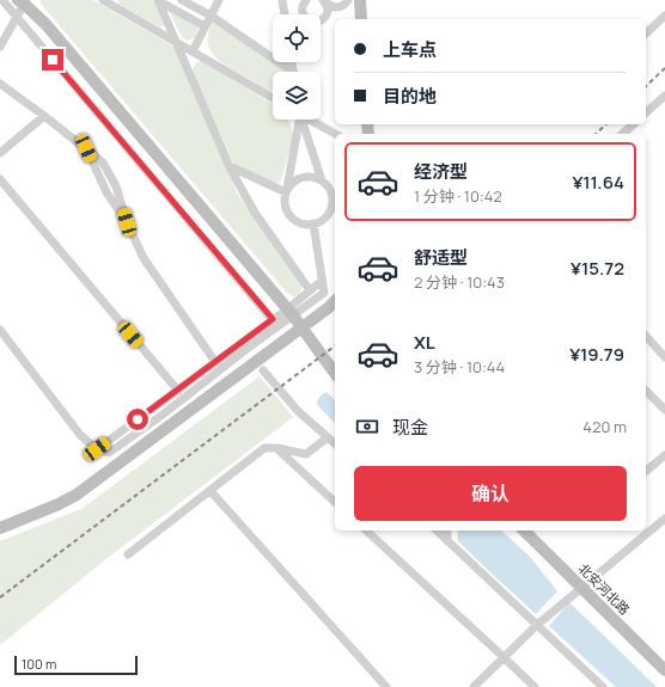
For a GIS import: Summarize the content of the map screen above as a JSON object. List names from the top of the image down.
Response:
{
  "streets": {
    "street": ["北安河北路"]
  },
  "scale_bar": "100 m",
  "page": {
    "banner": ["上车点", "目的地"],
    "list": [
      {
        "name": "经济型",
        "note": "1 分钟 · 10:42",
        "value": "¥11.64"
      },
      {
        "name": "舒适型",
        "note": "2 分钟 · 10:43",
        "value": "¥15.72"
      },
      {
        "name": "XL",
        "note": "3 分钟 · 10:44",
        "value": "¥19.79"
      }
    ],
    "pay": ["现金", "420 m"],
    "buttons": "确认",
    "scale": "100 m"
  }
}
